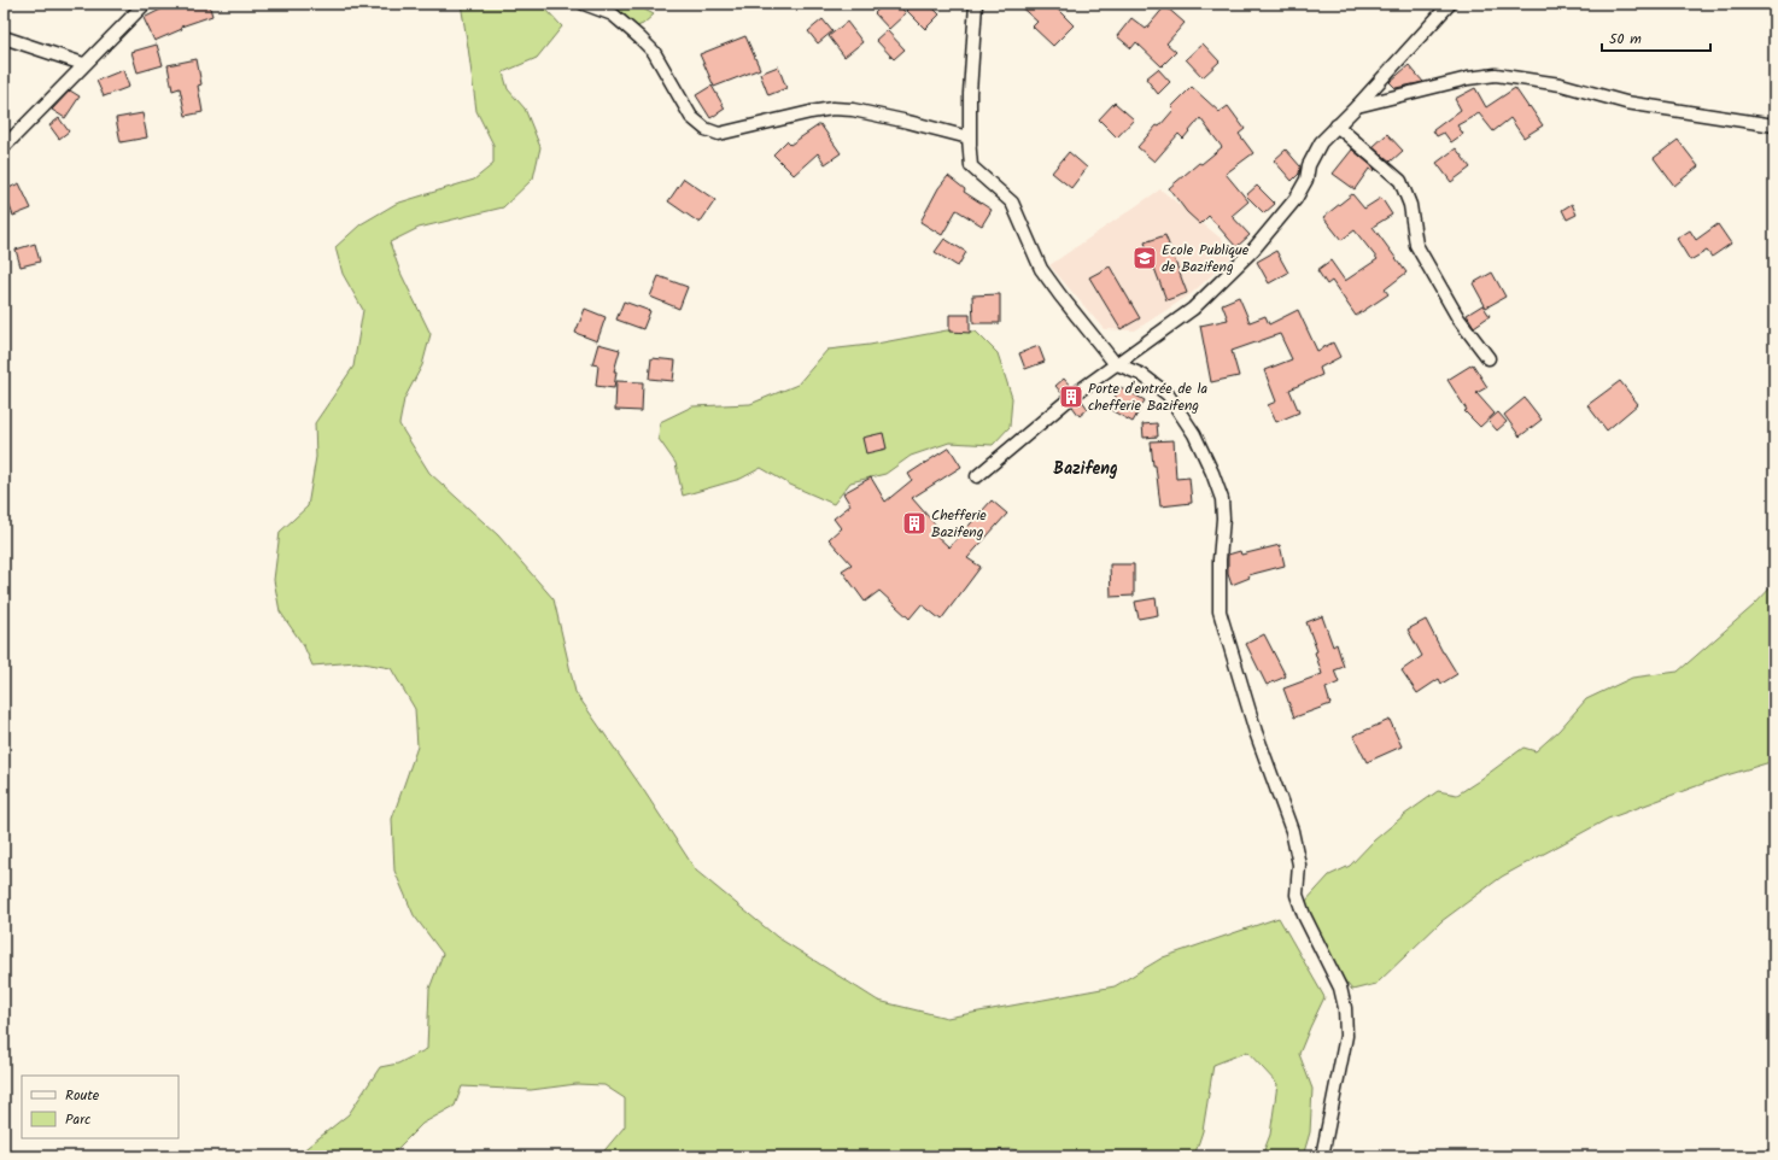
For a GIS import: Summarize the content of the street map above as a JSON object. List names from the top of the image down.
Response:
{
  "districts": ["Bazifeng"],
  "places": {
    "school or university": ["Ecole Publique de Bazifeng"],
    "building": ["Porte d'entrée de la chefferie Bazifeng", "Chefferie Bazifeng"]
  },
  "legend": ["Route", "Parc"],
  "scale_bar": "50 m"
}
